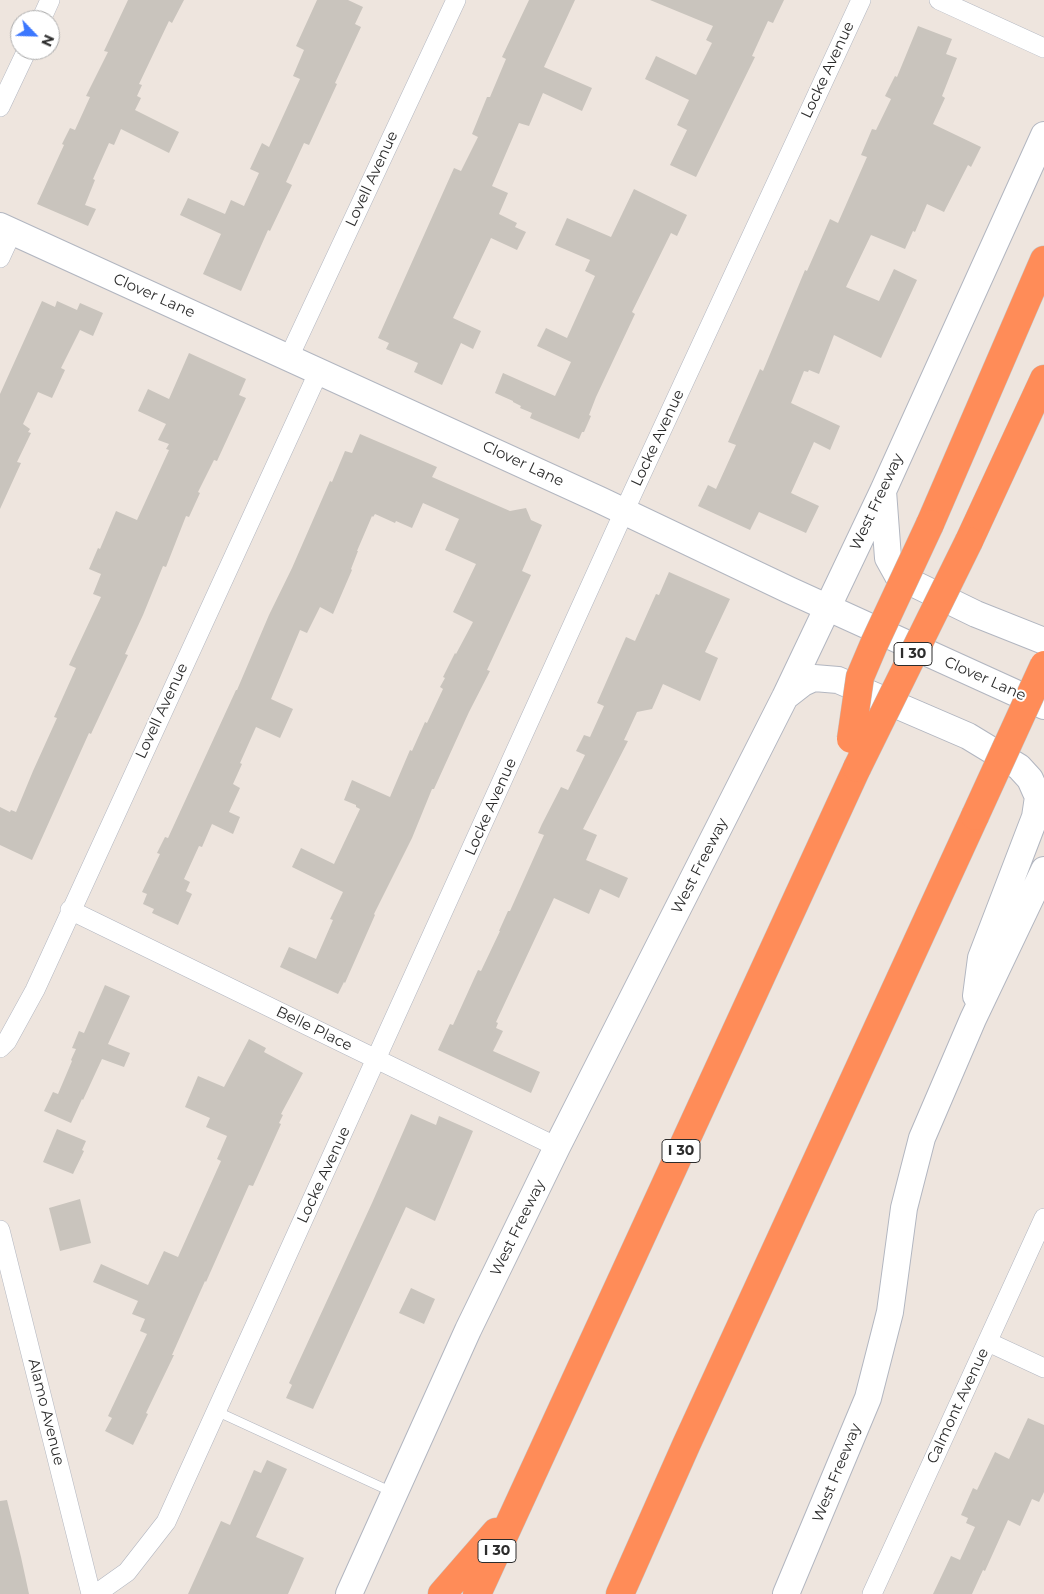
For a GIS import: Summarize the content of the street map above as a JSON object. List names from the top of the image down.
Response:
{
  "streets": {
    "highway": ["I 30"],
    "main road": ["Clover Lane", "West Freeway"],
    "street": [
      "Locke Avenue",
      "Lovell Avenue",
      "Belle Place",
      "Calmont Avenue",
      "Alamo Avenue"
    ]
  },
  "crossings": [
    ["Locke Avenue", "Clover Lane"],
    ["Locke Avenue", "Belle Place"],
    ["Lovell Avenue", "Clover Lane"],
    ["Lovell Avenue", "Belle Place"],
    ["Clover Lane", "West Freeway"],
    ["West Freeway", "Belle Place"]
  ],
  "north": "bottom right"
}
